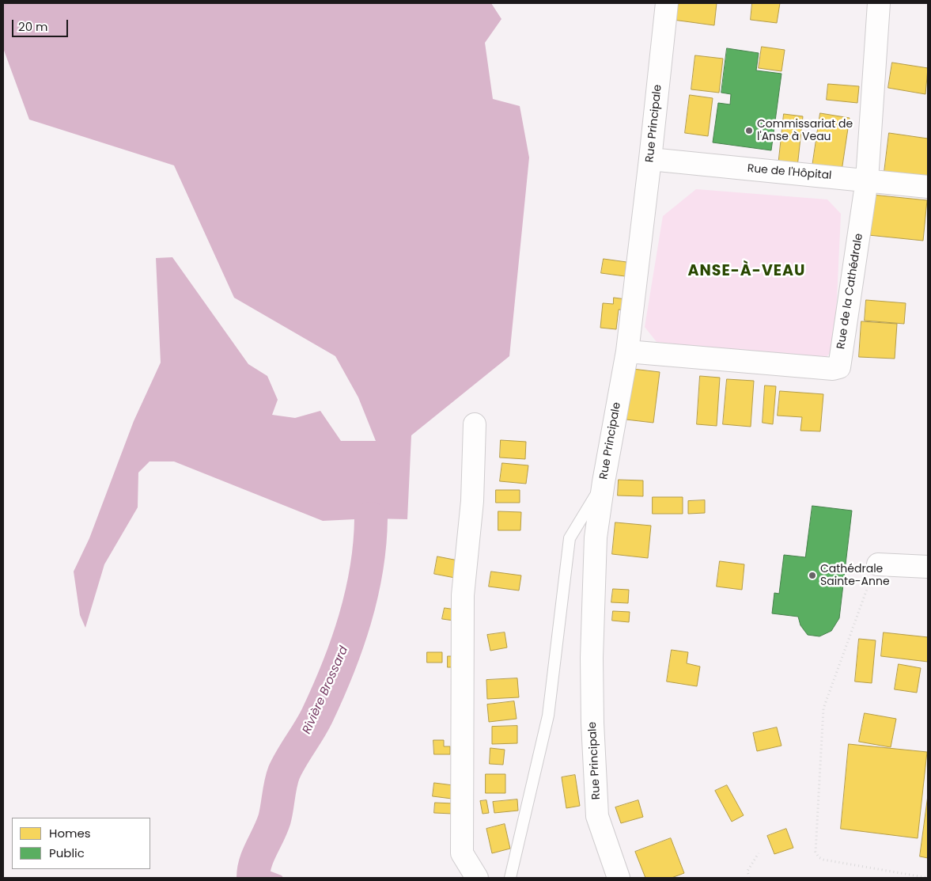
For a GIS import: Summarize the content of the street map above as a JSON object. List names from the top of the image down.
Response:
{
  "streets": {
    "street": ["Rue Principale", "Rue de l'Hôpital", "Rue de la Cathédrale"]
  },
  "crossings": [
    ["Rue Principale", "Rue de l'Hôpital"],
    ["Rue Principale", "Rue de la Cathédrale"],
    ["Rue de l'Hôpital", "Rue de la Cathédrale"]
  ],
  "districts": ["ANSE-À-VEAU"],
  "water": ["Rivière Brossard"],
  "places": ["Commissariat de l'Anse à Veau", "Cathédrale Sainte-Anne"],
  "legend": ["Homes", "Public"],
  "scale_bar": "20 m"
}
